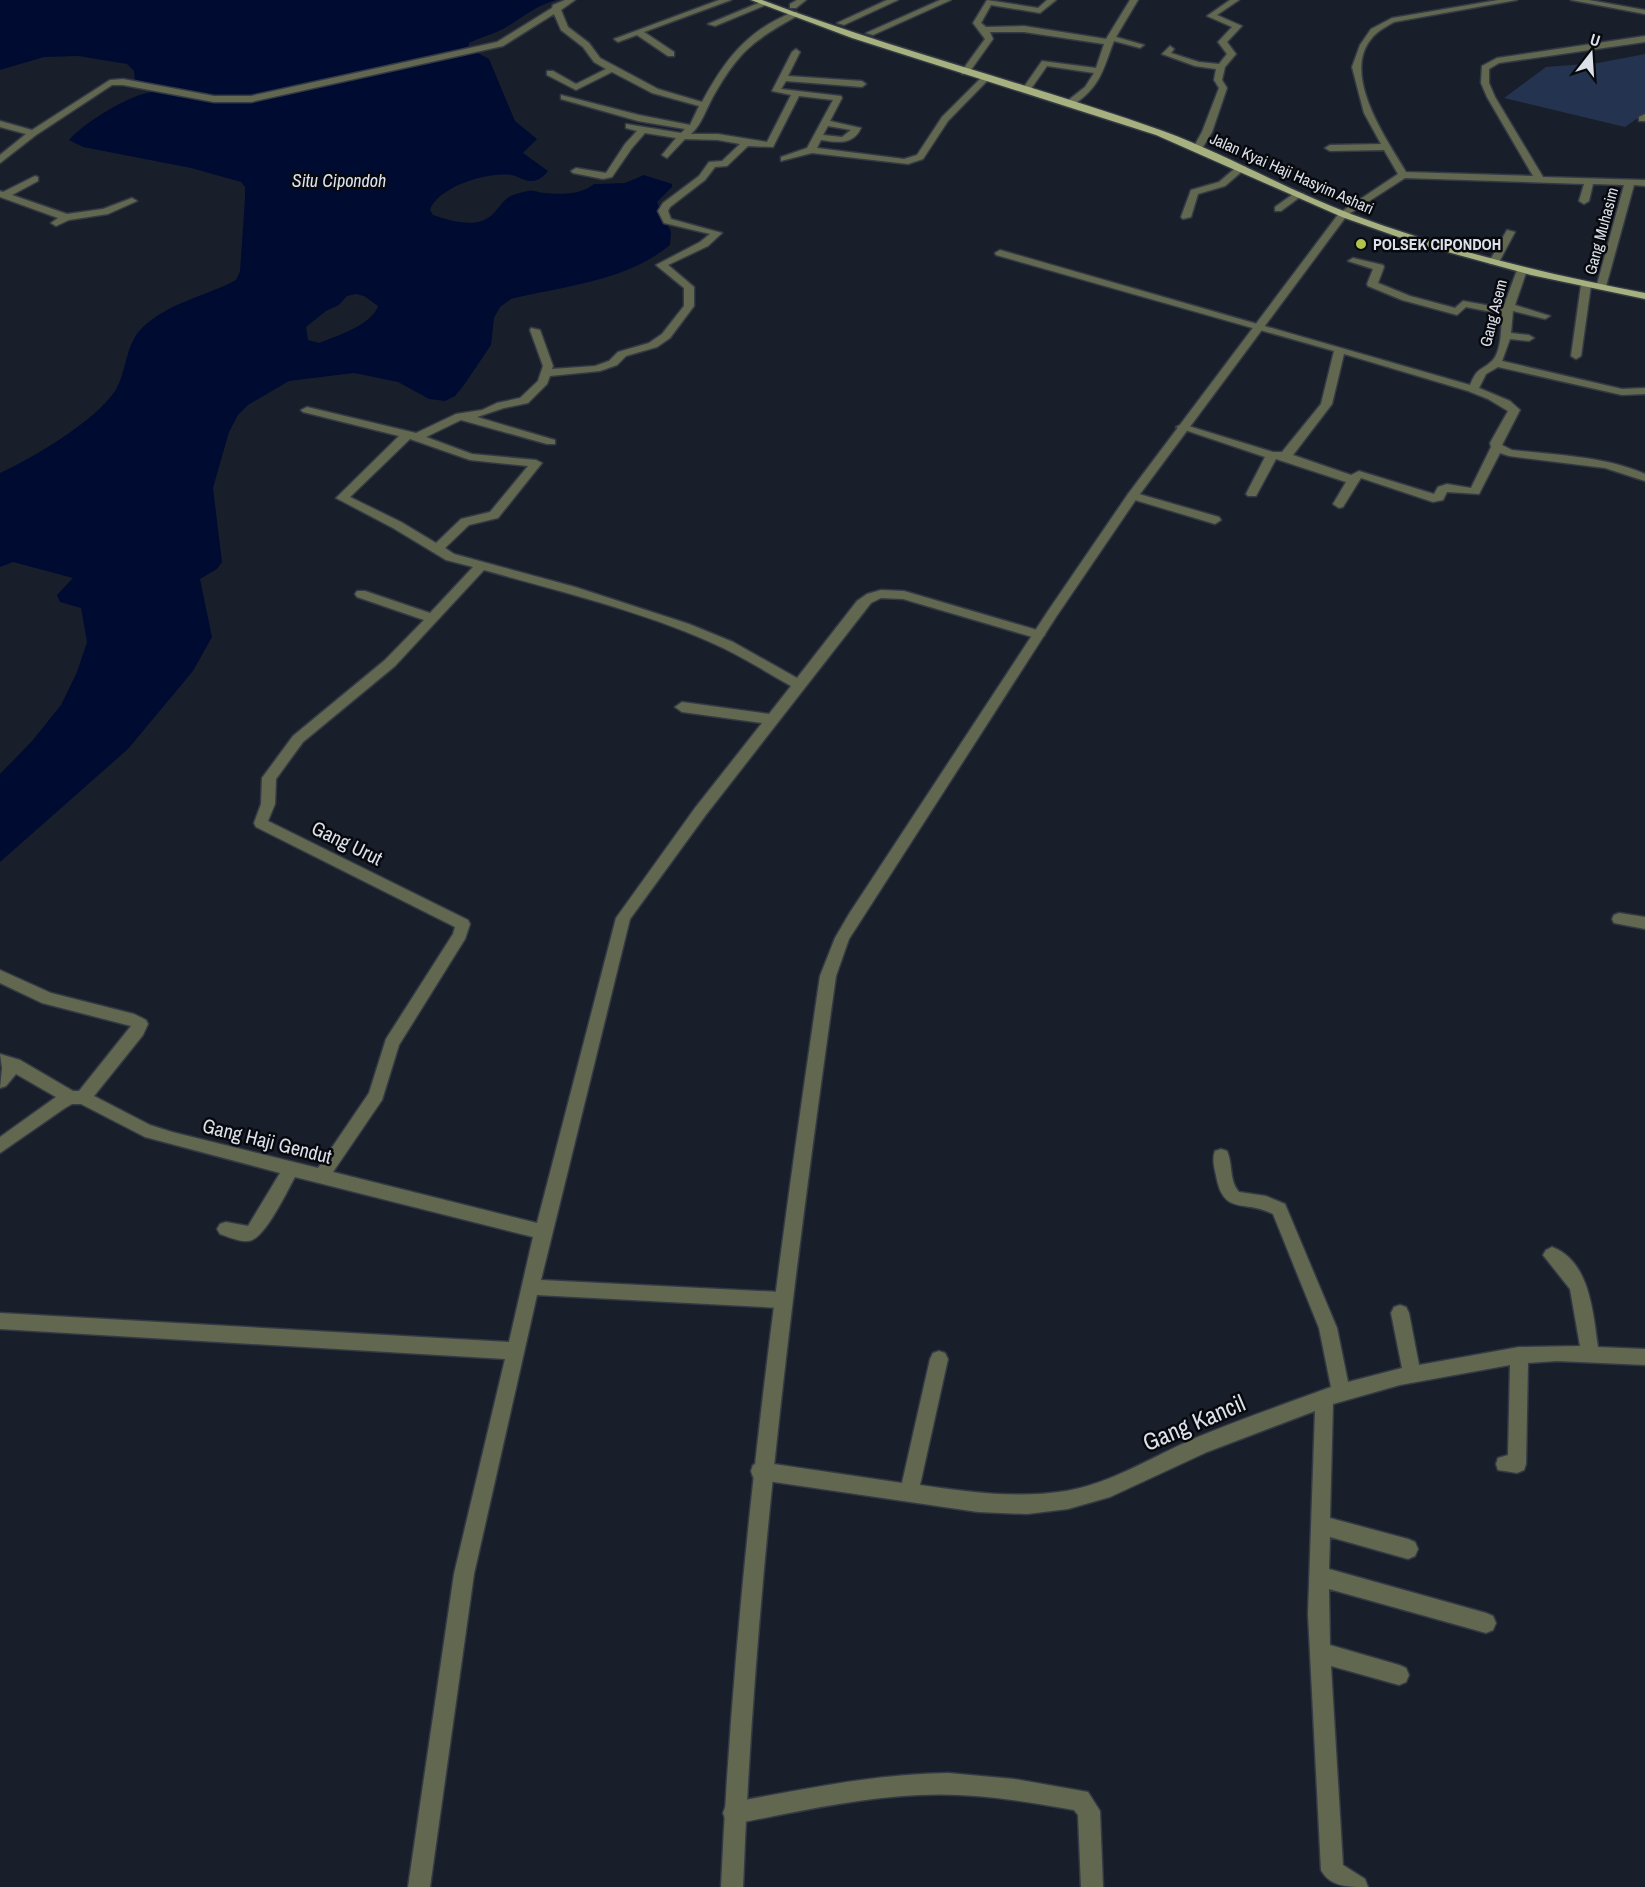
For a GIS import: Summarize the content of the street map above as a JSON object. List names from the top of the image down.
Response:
{
  "streets": {
    "main road": ["Jalan Kyai Haji Hasyim Ashari"],
    "street": [
      "Gang Muhasim",
      "Gang Asem",
      "Gang Urut",
      "Gang Haji Gendut",
      "Gang Kancil"
    ]
  },
  "crossings": [
    ["Jalan Kyai Haji Hasyim Ashari", "Gang Muhasim"],
    ["Jalan Kyai Haji Hasyim Ashari", "Gang Asem"],
    ["Gang Urut", "Gang Haji Gendut"]
  ],
  "water": ["Situ Cipondoh"],
  "places": ["POLSEK CIPONDOH"],
  "north": "top"
}
